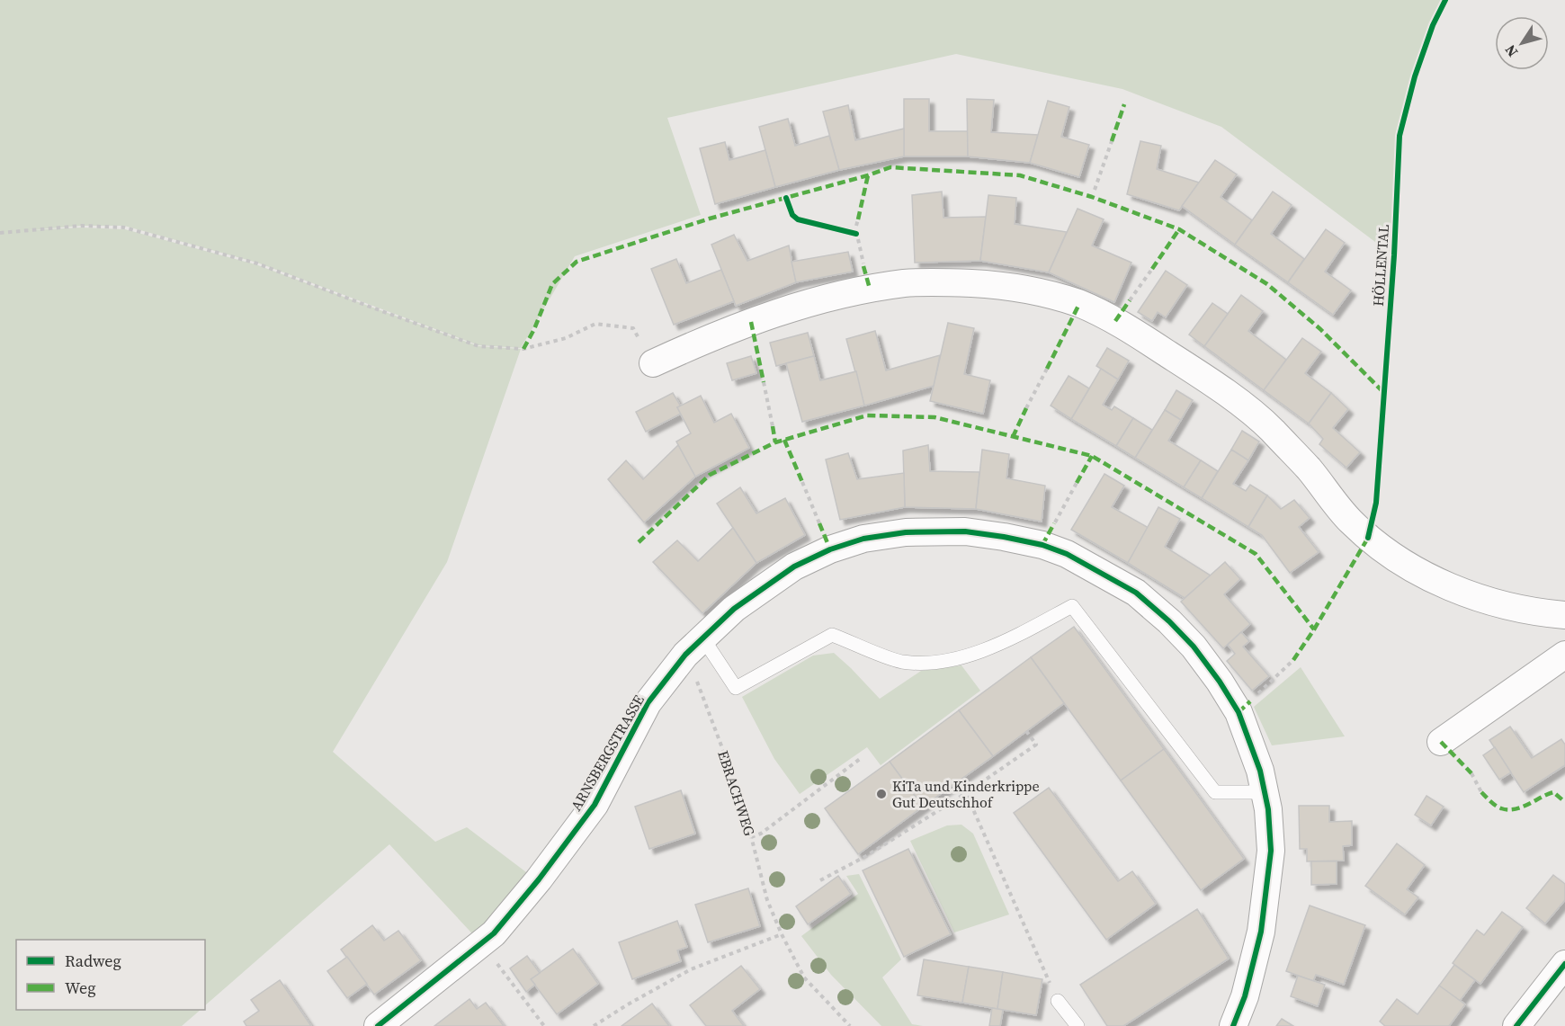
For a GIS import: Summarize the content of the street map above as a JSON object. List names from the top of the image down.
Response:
{
  "streets": {
    "street": ["ARNSBERGSTRASSE"],
    "path": ["EBRACHWEG"],
    "cycle path": ["HÖLLENTAL"]
  },
  "crossings": [
    ["ARNSBERGSTRASSE", "EBRACHWEG"]
  ],
  "places": ["KiTa und Kinderkrippe Gut Deutschhof"],
  "legend": ["Radweg", "Weg"],
  "north": "bottom left"
}
